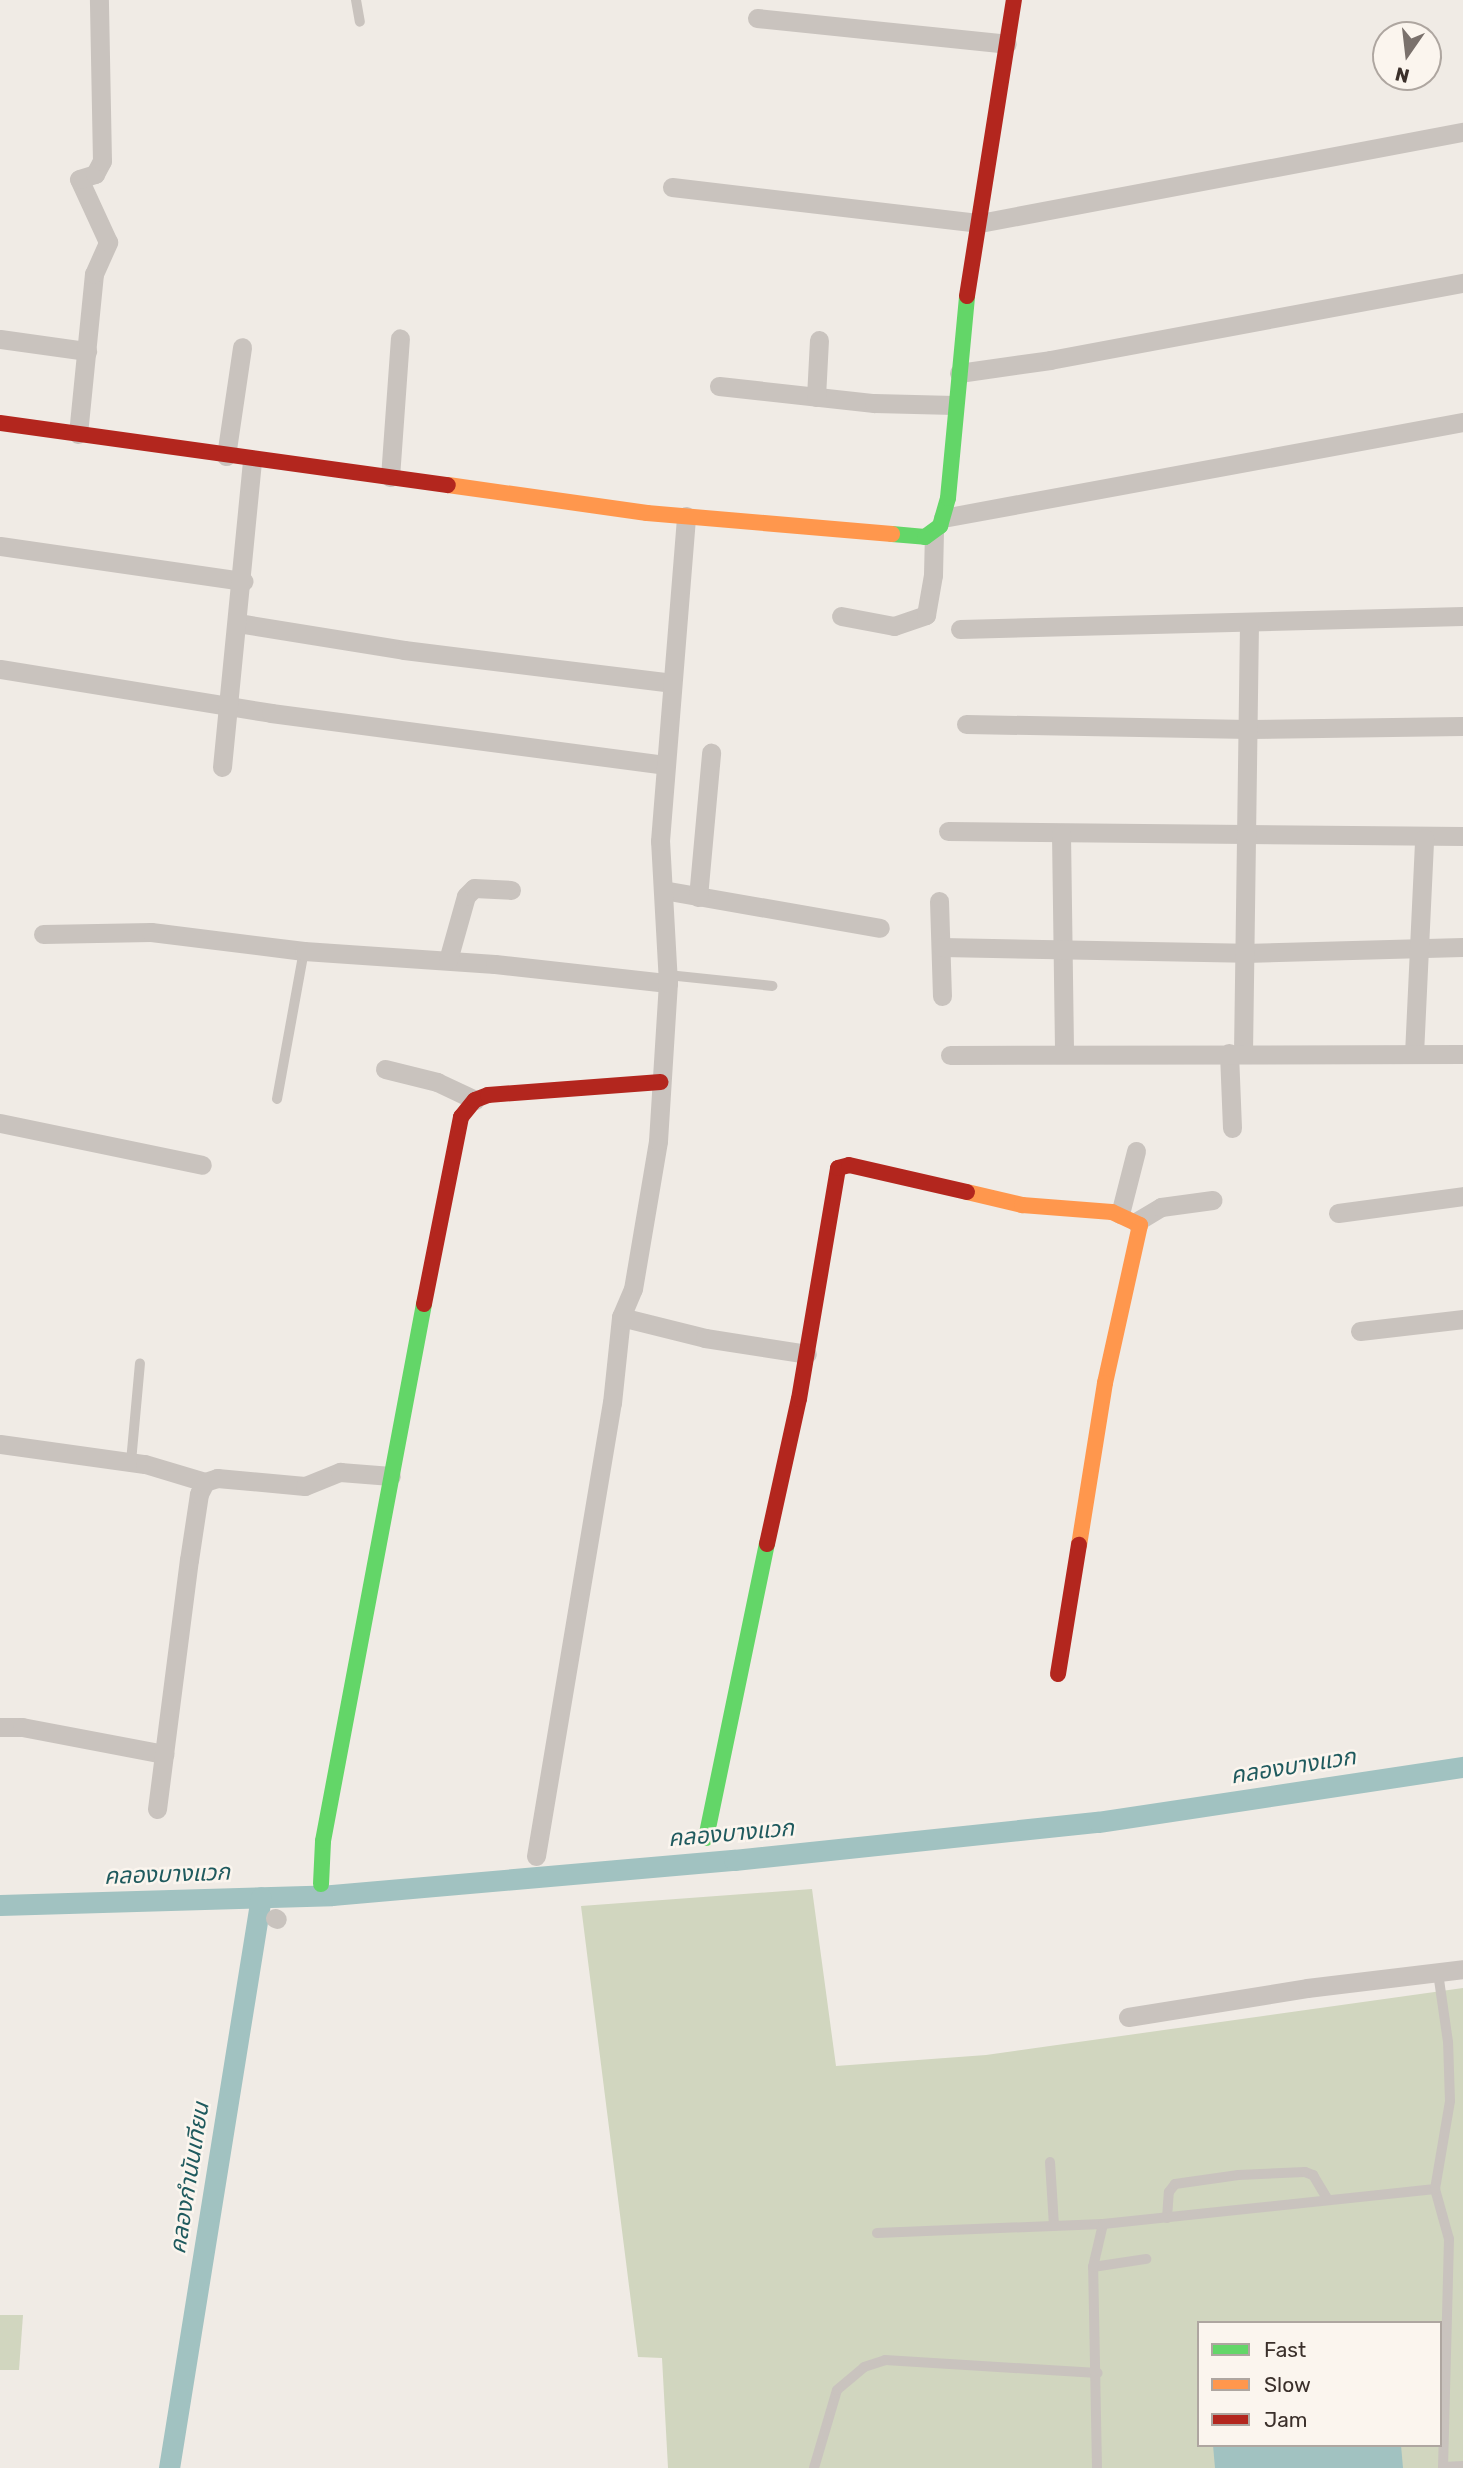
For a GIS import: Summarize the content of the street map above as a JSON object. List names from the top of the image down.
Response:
{
  "water": ["คลองบางแวก", "คลองกำนันเทียน"],
  "legend": ["Fast", "Slow", "Jam"],
  "north": "bottom"
}
